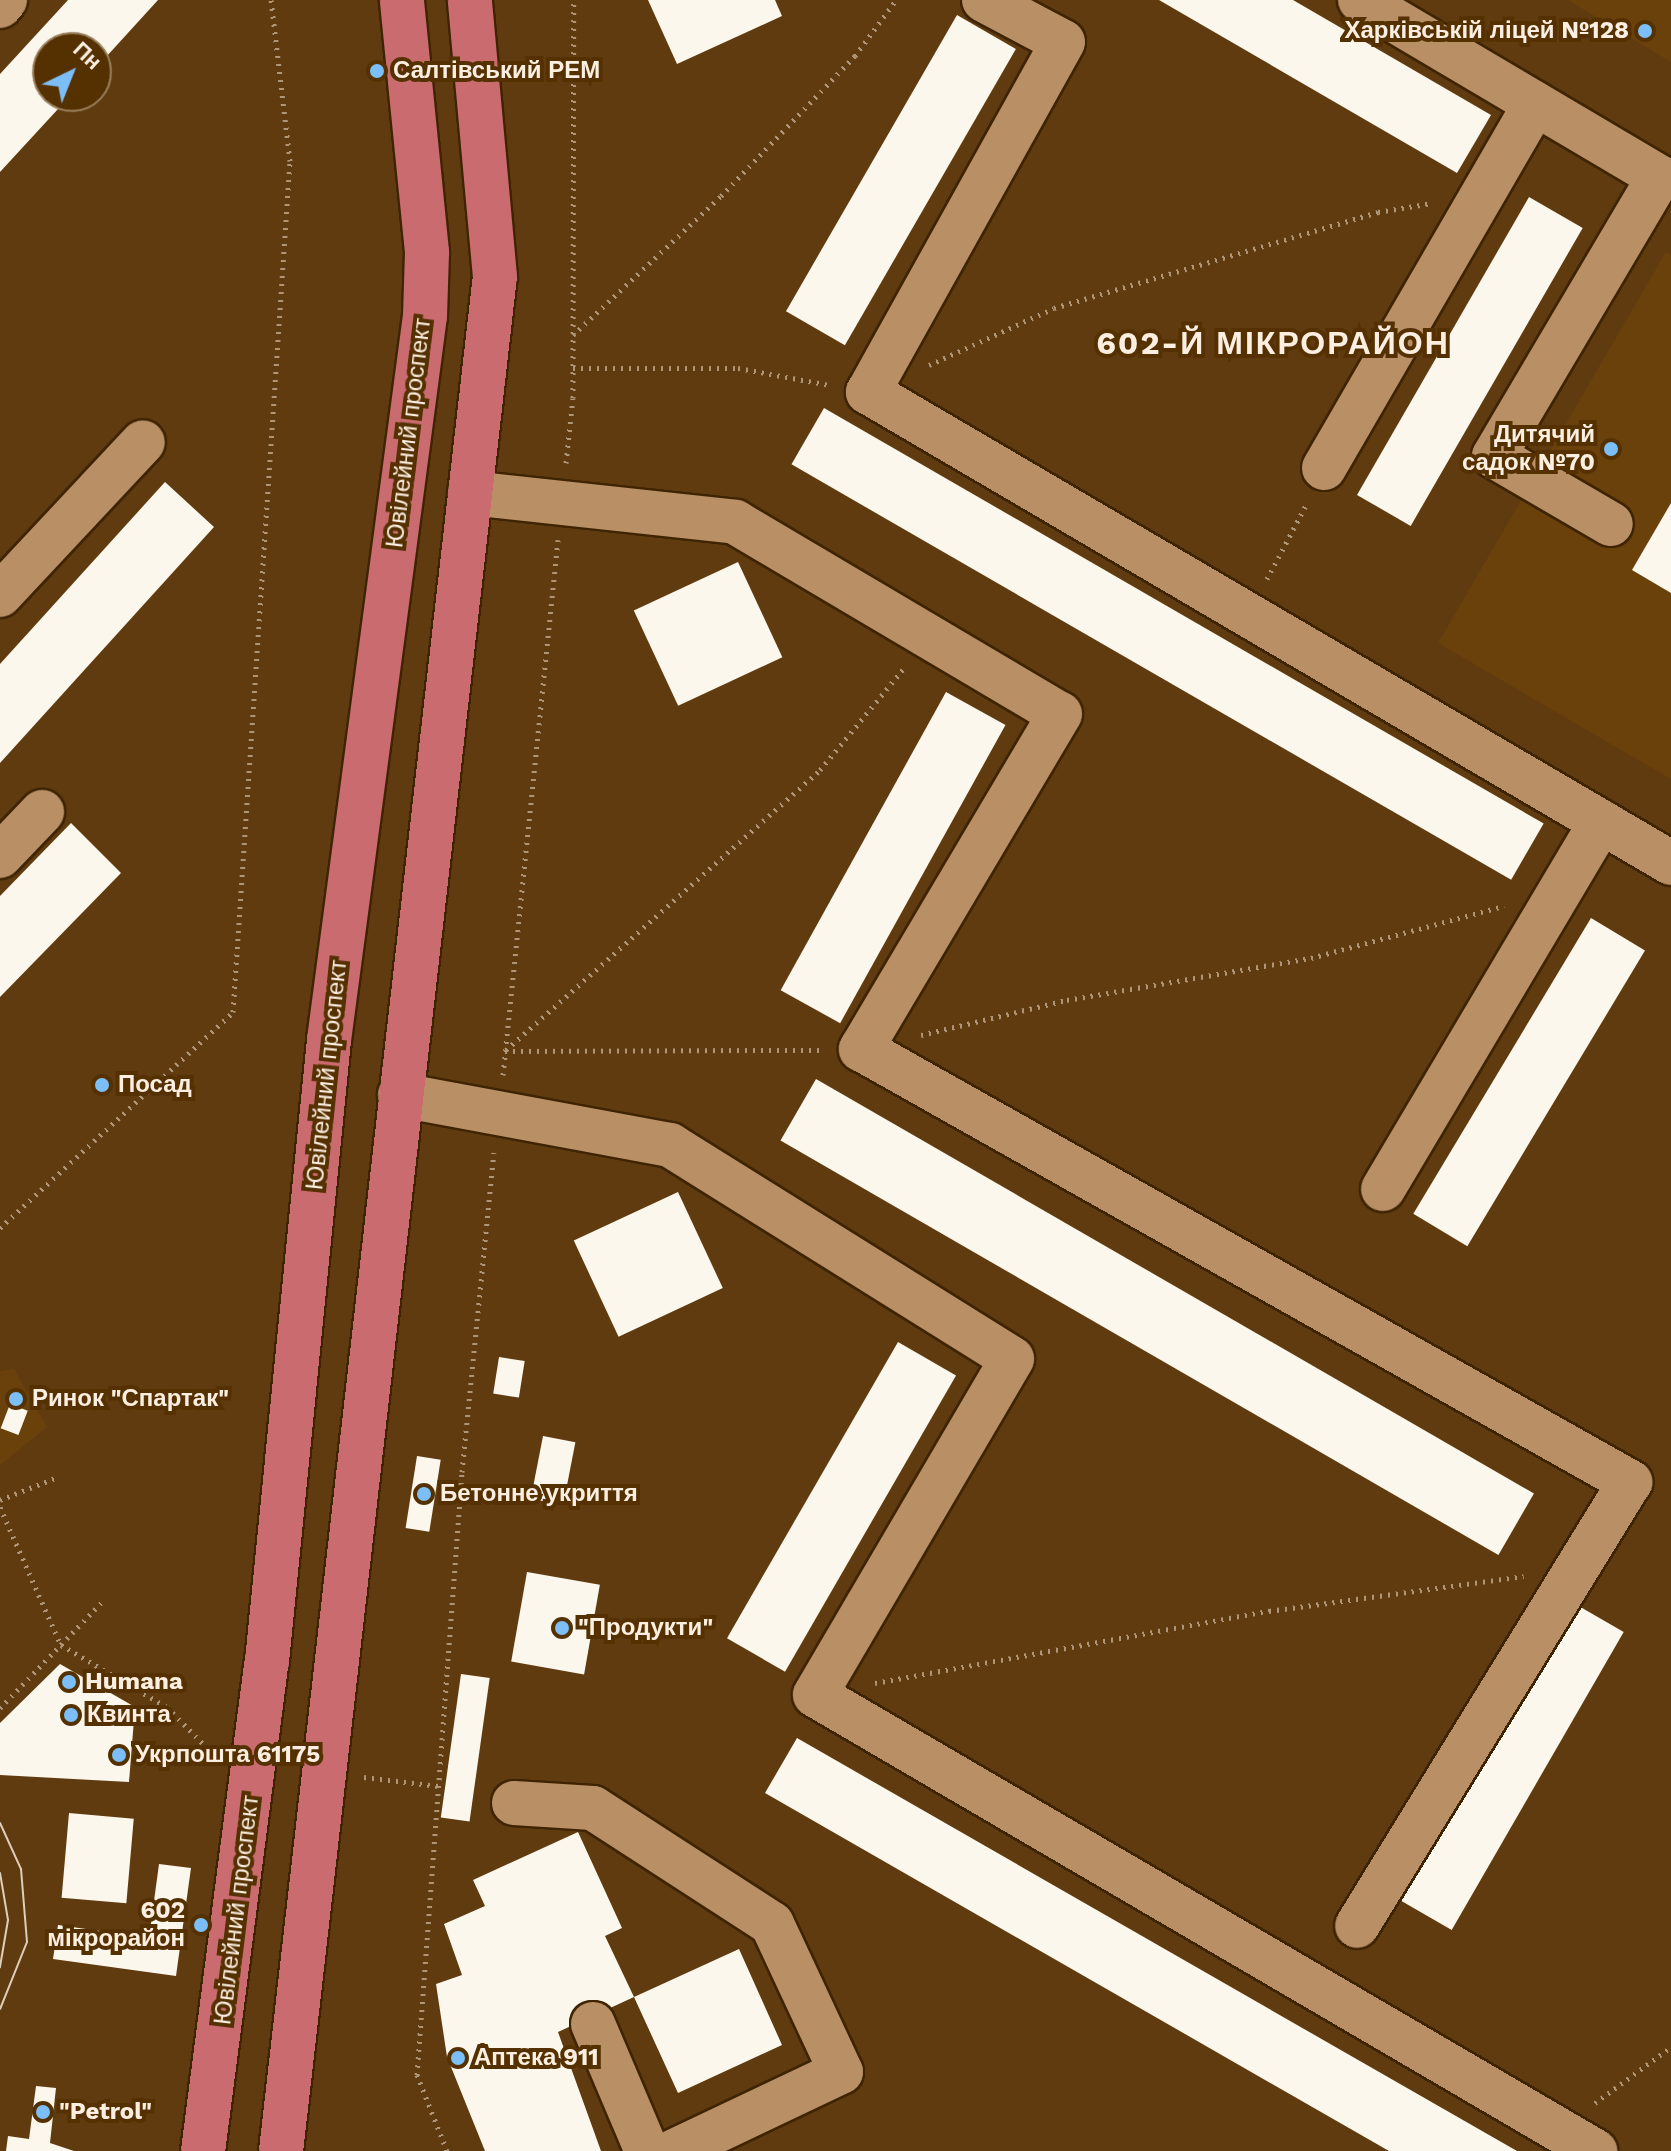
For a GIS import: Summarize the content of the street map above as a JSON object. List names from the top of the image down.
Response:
{
  "streets": {
    "main road": ["Ювілейний проспект"]
  },
  "districts": ["602-Й МІКРОРАЙОН"],
  "places": [
    "Харківській ліцей №128",
    "Салтівський РЕМ",
    "Дитячий садок №70",
    "Посад",
    "Ринок \"Спартак\"",
    "Бетонне укриття",
    "\"Продукти\"",
    "Humana",
    "Квинта",
    "Укрпошта 61175",
    "602 мікрорайон",
    "Аптека 911",
    "\"Petrol\""
  ],
  "north": "top right"
}
